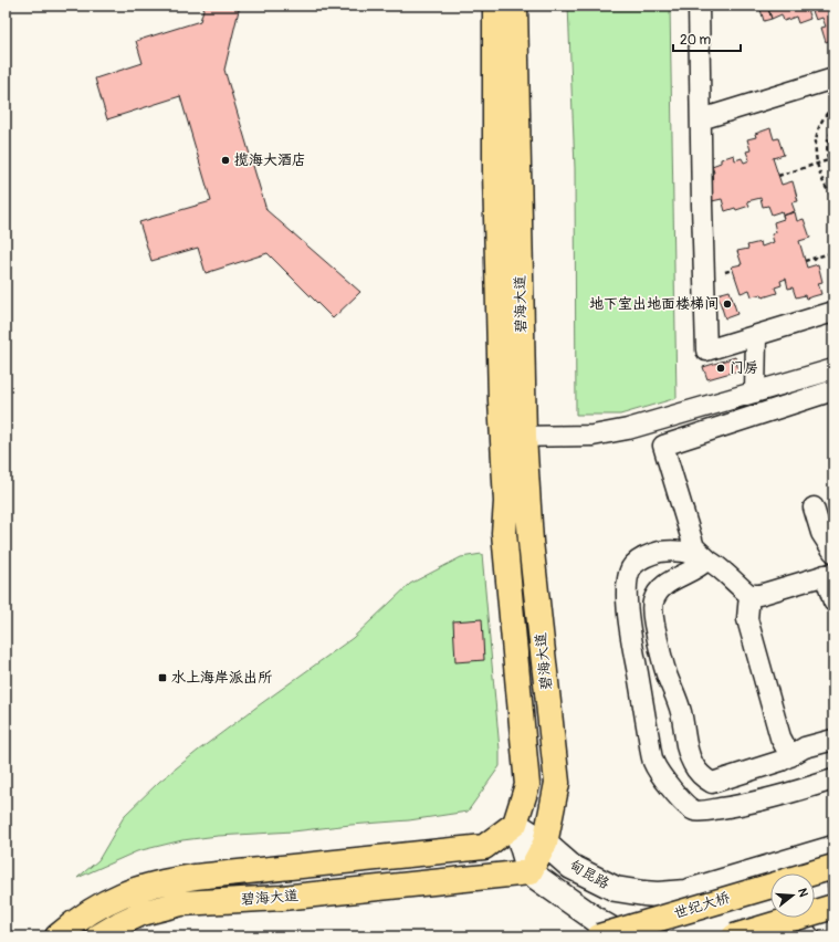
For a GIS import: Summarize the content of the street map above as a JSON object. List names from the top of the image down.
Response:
{
  "streets": {
    "main road": ["碧海大道", "世纪大桥"],
    "street": ["甸昆路"]
  },
  "crossings": [
    ["碧海大道", "甸昆路"],
    ["甸昆路", "世纪大桥"]
  ],
  "places": {
    "other": ["揽海大酒店", "地下室出地面楼梯间", "门房"],
    "transit": ["水上海岸派出所"]
  },
  "scale_bar": "20 m",
  "north": "right"
}
